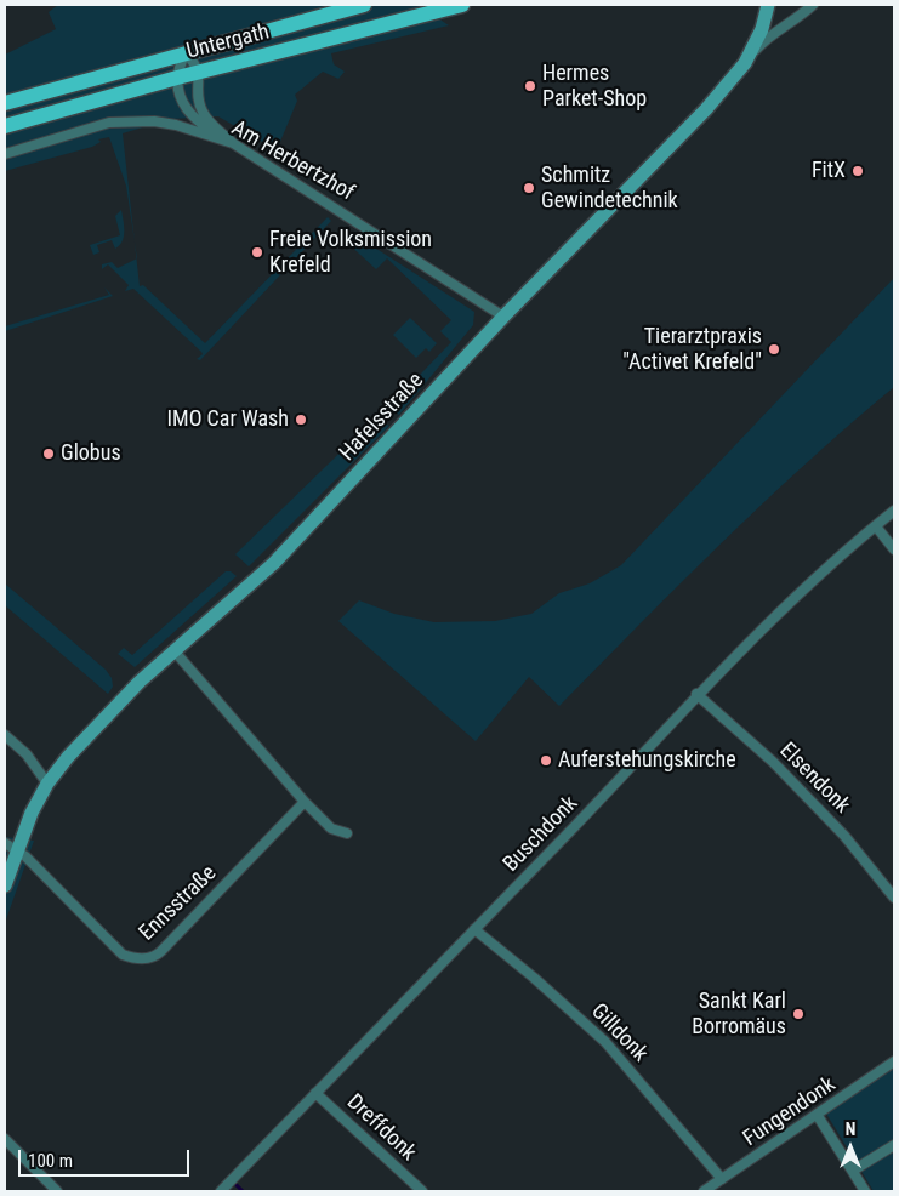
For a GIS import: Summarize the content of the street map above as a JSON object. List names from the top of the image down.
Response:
{
  "streets": {
    "main road": ["Untergath", "Hafelsstraße"],
    "street": [
      "Am Herbertzhof",
      "Elsendonk",
      "Buschdonk",
      "Ennsstraße",
      "Gilldonk",
      "Fungendonk",
      "Dreffdonk"
    ]
  },
  "crossings": [
    ["Am Herbertzhof", "Hafelsstraße"],
    ["Hafelsstraße", "Ennsstraße"],
    ["Elsendonk", "Buschdonk"],
    ["Buschdonk", "Gilldonk"],
    ["Buschdonk", "Dreffdonk"],
    ["Gilldonk", "Fungendonk"]
  ],
  "places": [
    "Hermes Parket-Shop",
    "FitX",
    "Schmitz Gewindetechnik",
    "Freie Volksmission Krefeld",
    "Tierarztpraxis \"Activet Krefeld\"",
    "IMO Car Wash",
    "Globus",
    "Auferstehungskirche",
    "Sankt Karl Borromäus"
  ],
  "scale_bar": "100 m",
  "north": "top"
}
